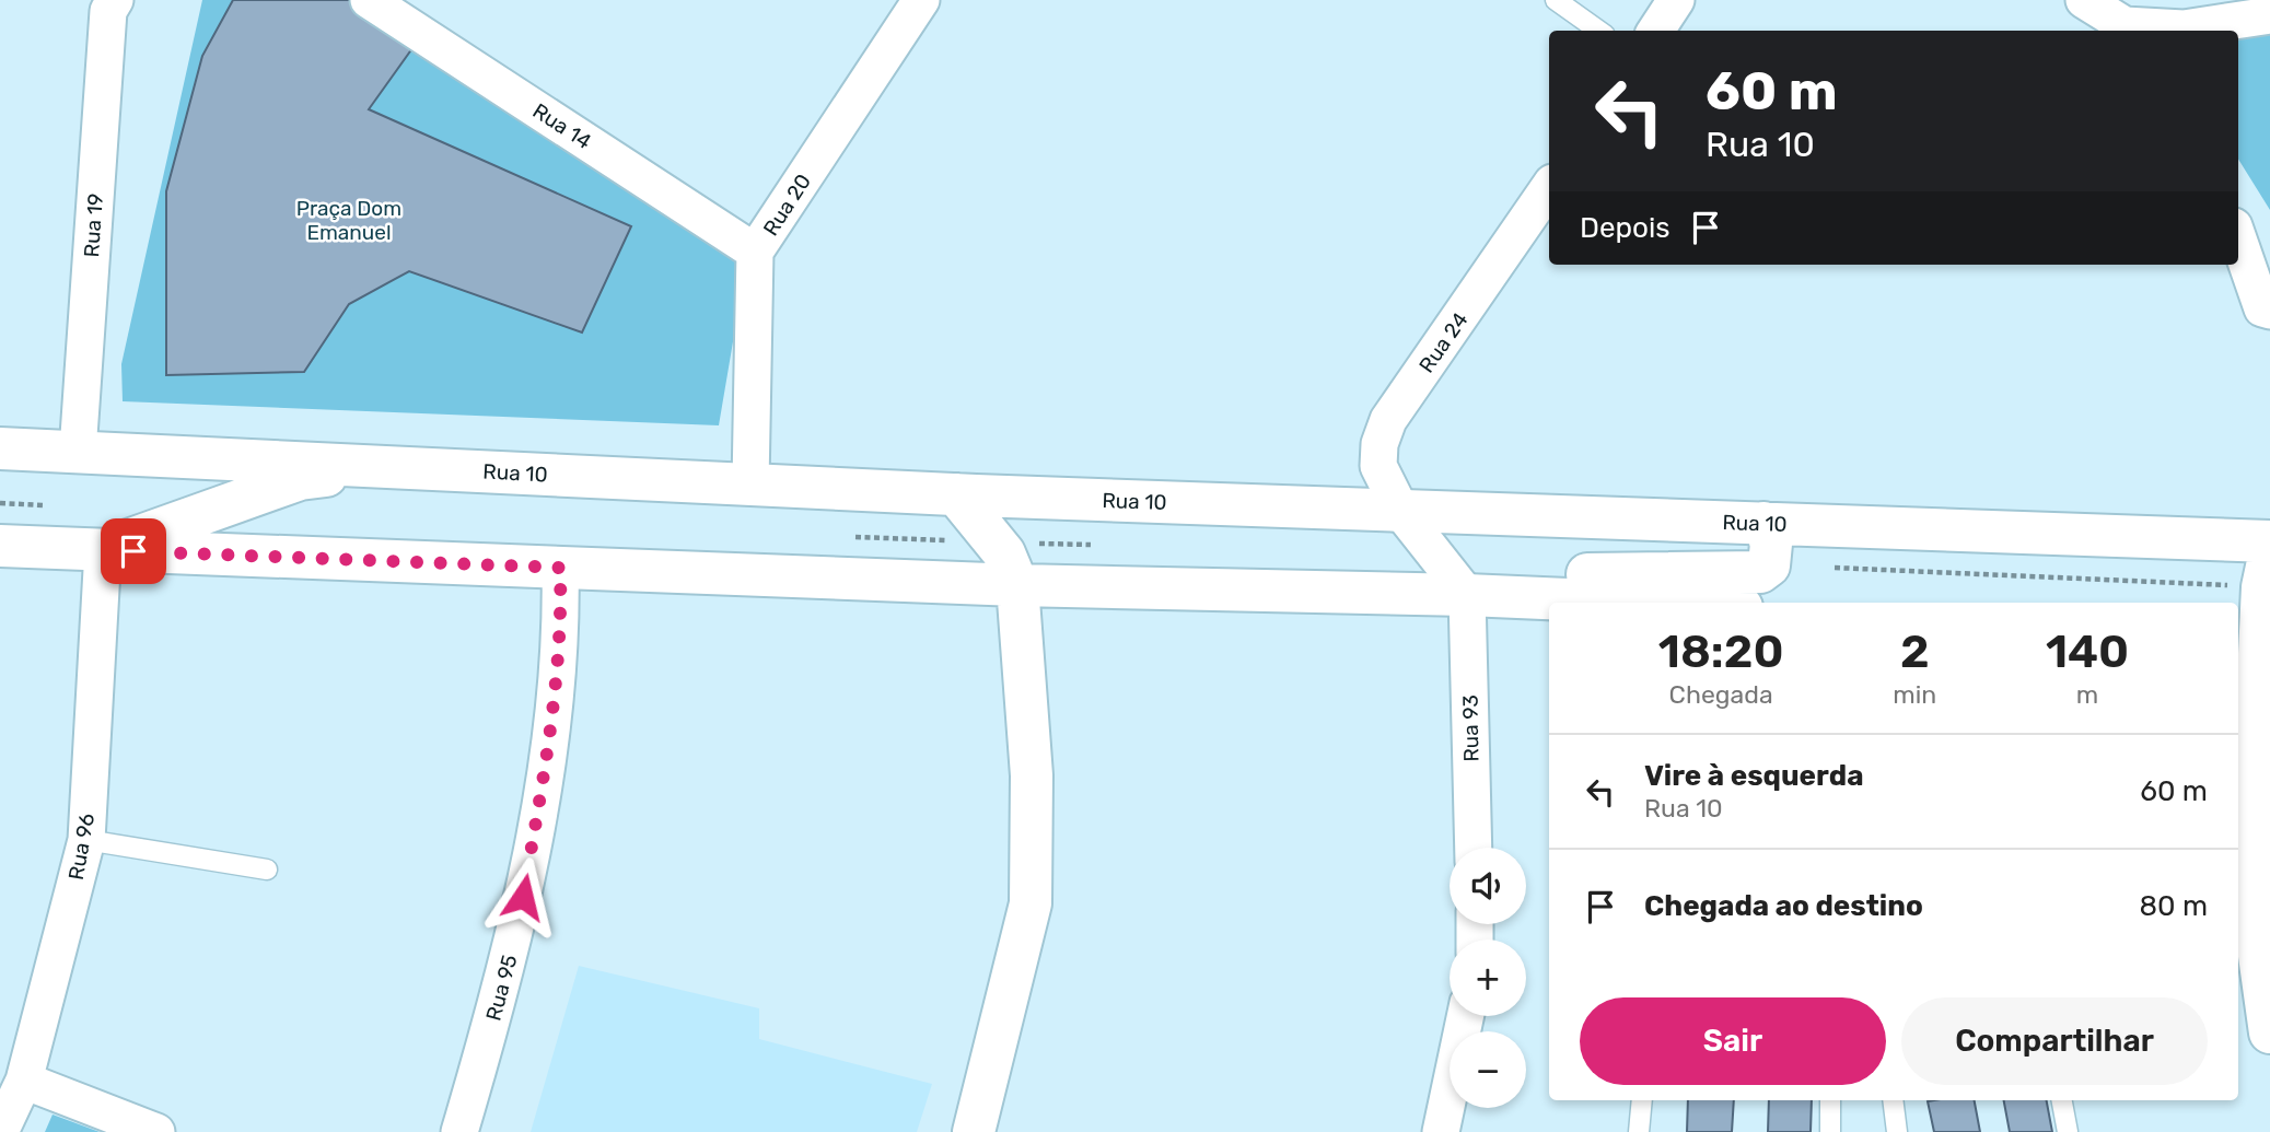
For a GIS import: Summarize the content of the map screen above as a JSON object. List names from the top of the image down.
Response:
{
  "streets": {
    "main road": ["Rua 10"],
    "street": [
      "Rua 14",
      "Rua 20",
      "Rua 19",
      "Rua 24",
      "Rua 93",
      "Rua 96",
      "Rua 95"
    ]
  },
  "crossings": [
    ["Rua 14", "Rua 20"],
    ["Rua 20", "Rua 10"],
    ["Rua 19", "Rua 10"],
    ["Rua 24", "Rua 10"],
    ["Rua 24", "Rua 93"]
  ],
  "parks": ["Praça Dom Emanuel"],
  "page": {
    "turn": ["60 m", "Rua 10"],
    "then": "Depois",
    "eta": [
      "18:20",
      "Chegada",
      "2",
      "min",
      "140",
      "m"
    ],
    "list": [
      {
        "name": "Vire à esquerda",
        "note": "Rua 10",
        "value": "60 m"
      },
      {
        "name": "Chegada ao destino",
        "value": "80 m"
      }
    ],
    "map_buttons": ["+", "−"],
    "buttons": ["Sair", "Compartilhar"]
  }
}
